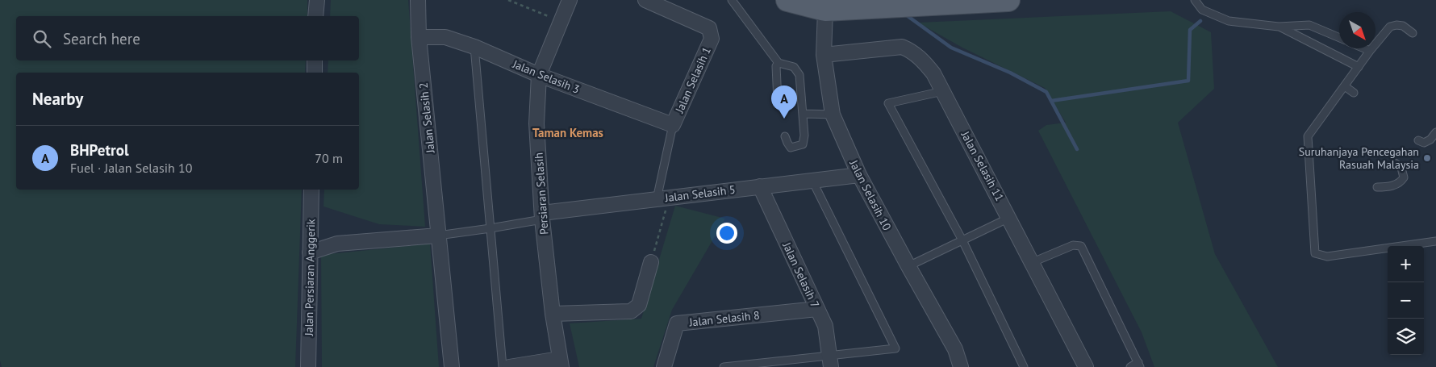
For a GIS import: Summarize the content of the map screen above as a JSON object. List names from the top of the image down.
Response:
{
  "streets": {
    "street": [
      "Jalan Selasih 3",
      "Jalan Selasih 1",
      "Jalan Selasih 2",
      "Jalan Selasih 11",
      "Persiaran Selasih",
      "Jalan Selasih 5",
      "Jalan Selasih 10",
      "Jalan Selasih 7",
      "Jalan Persiaran Anggerik",
      "Jalan Selasih 8"
    ]
  },
  "crossings": [
    ["Jalan Selasih 3", "Jalan Selasih 1"],
    ["Jalan Selasih 3", "Jalan Selasih 2"],
    ["Jalan Selasih 3", "Persiaran Selasih"],
    ["Jalan Selasih 1", "Jalan Selasih 5"],
    ["Jalan Selasih 11", "Jalan Selasih 10"],
    ["Persiaran Selasih", "Jalan Selasih 5"],
    ["Jalan Selasih 5", "Jalan Selasih 10"],
    ["Jalan Selasih 5", "Jalan Selasih 7"],
    ["Jalan Selasih 7", "Jalan Selasih 8"]
  ],
  "districts": ["Taman Kemas"],
  "places": ["Suruhanjaya Pencegahan Rasuah Malaysia"],
  "north": "bottom right",
  "page": {
    "search": "Search here",
    "heading": "Nearby",
    "pins": "A",
    "list": [
      {
        "mark": "A",
        "name": "BHPetrol",
        "note": "Fuel · Jalan Selasih 10",
        "value": "70 m"
      }
    ],
    "map_buttons": ["+", "−"]
  }
}
